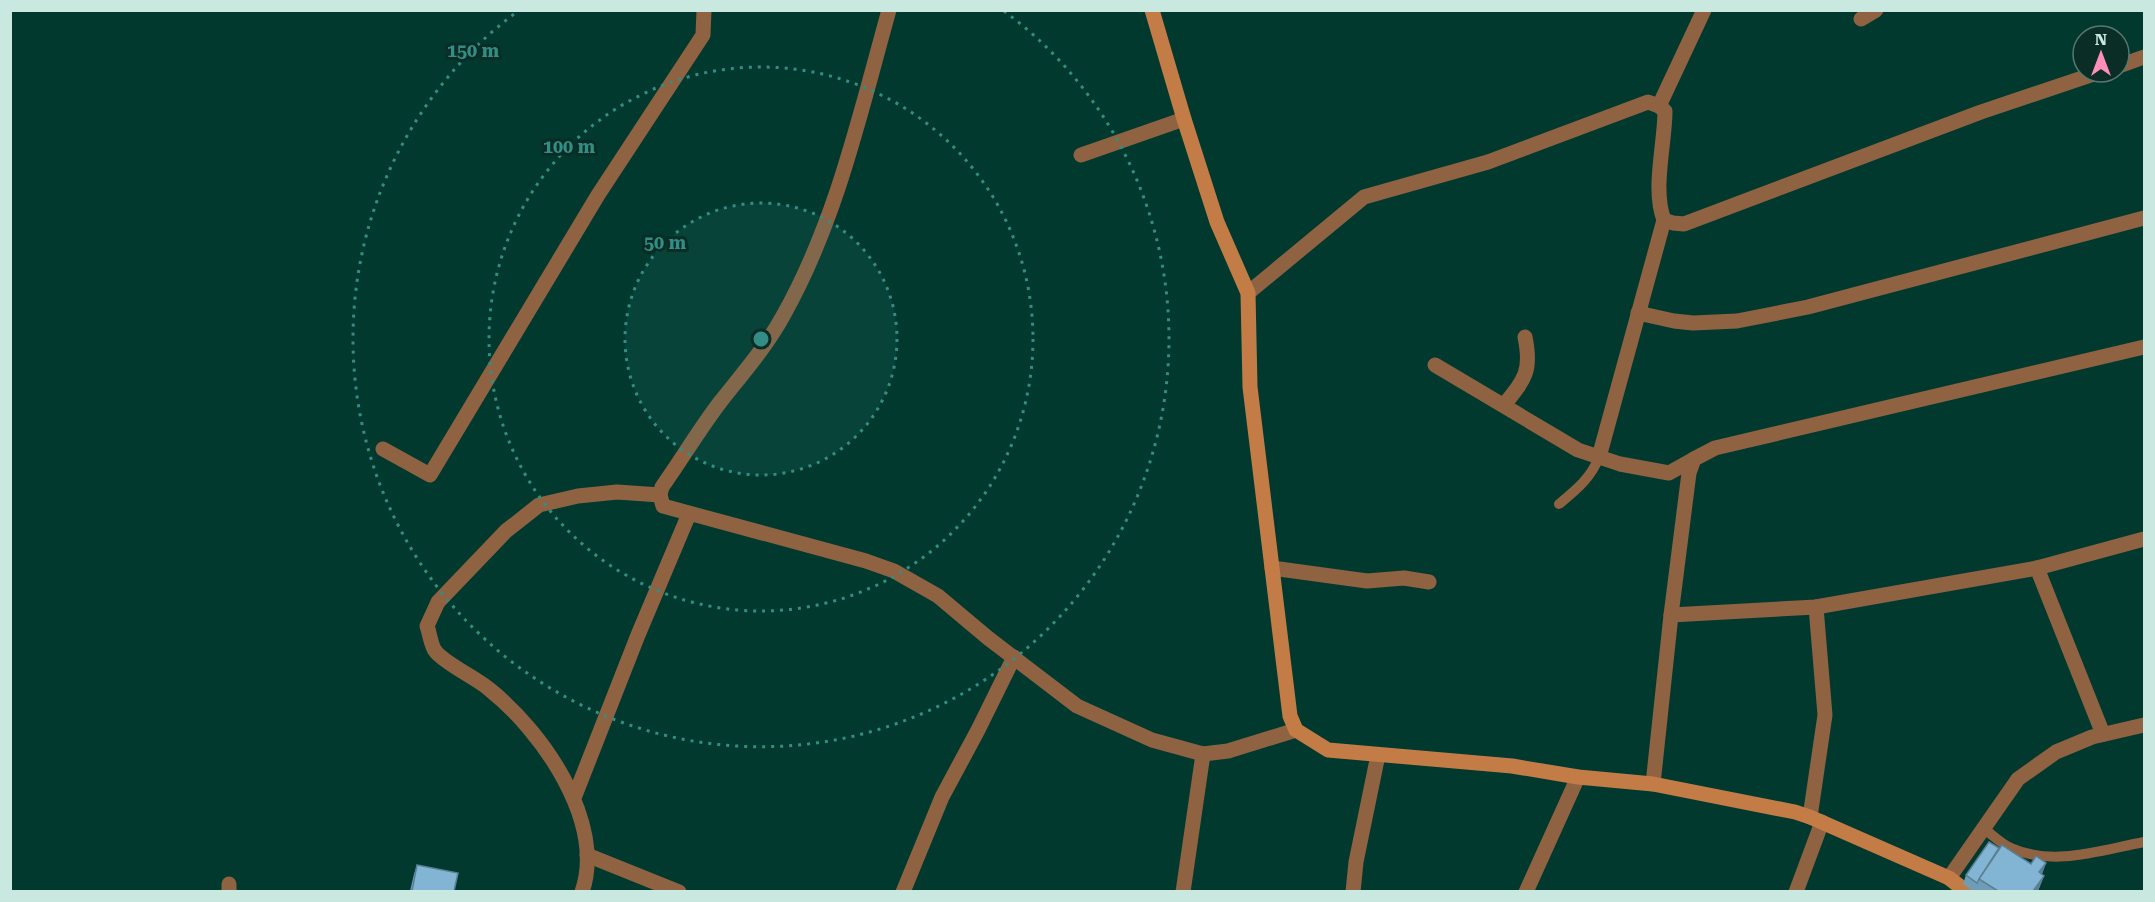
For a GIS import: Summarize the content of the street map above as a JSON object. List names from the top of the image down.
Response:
{
  "north": "top",
  "rings": ["150 m", "100 m", "50 m"]
}
